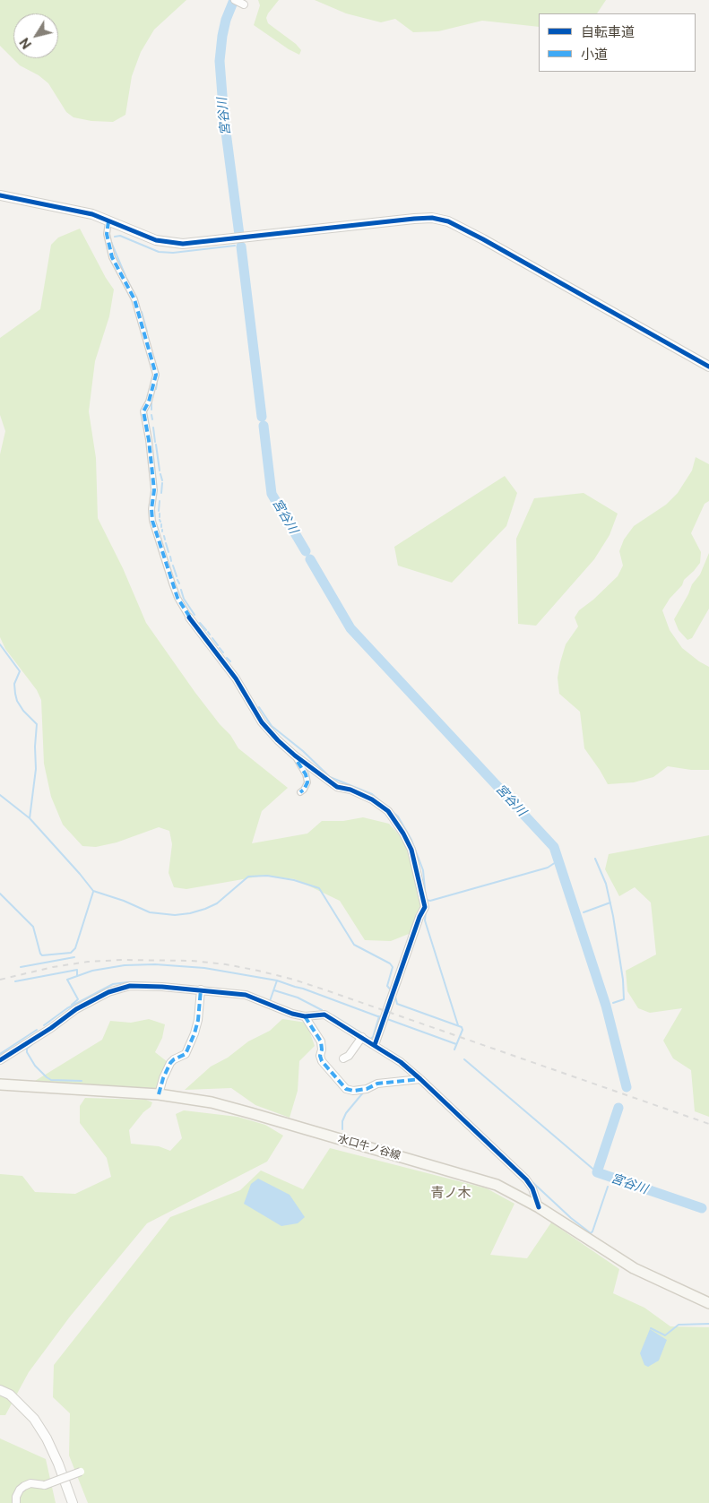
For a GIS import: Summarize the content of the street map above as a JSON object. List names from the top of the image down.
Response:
{
  "streets": {
    "main road": ["水口牛ノ谷線"]
  },
  "districts": ["青ノ木"],
  "water": ["宮谷川"],
  "legend": ["自転車道", "小道"],
  "north": "bottom left"
}
